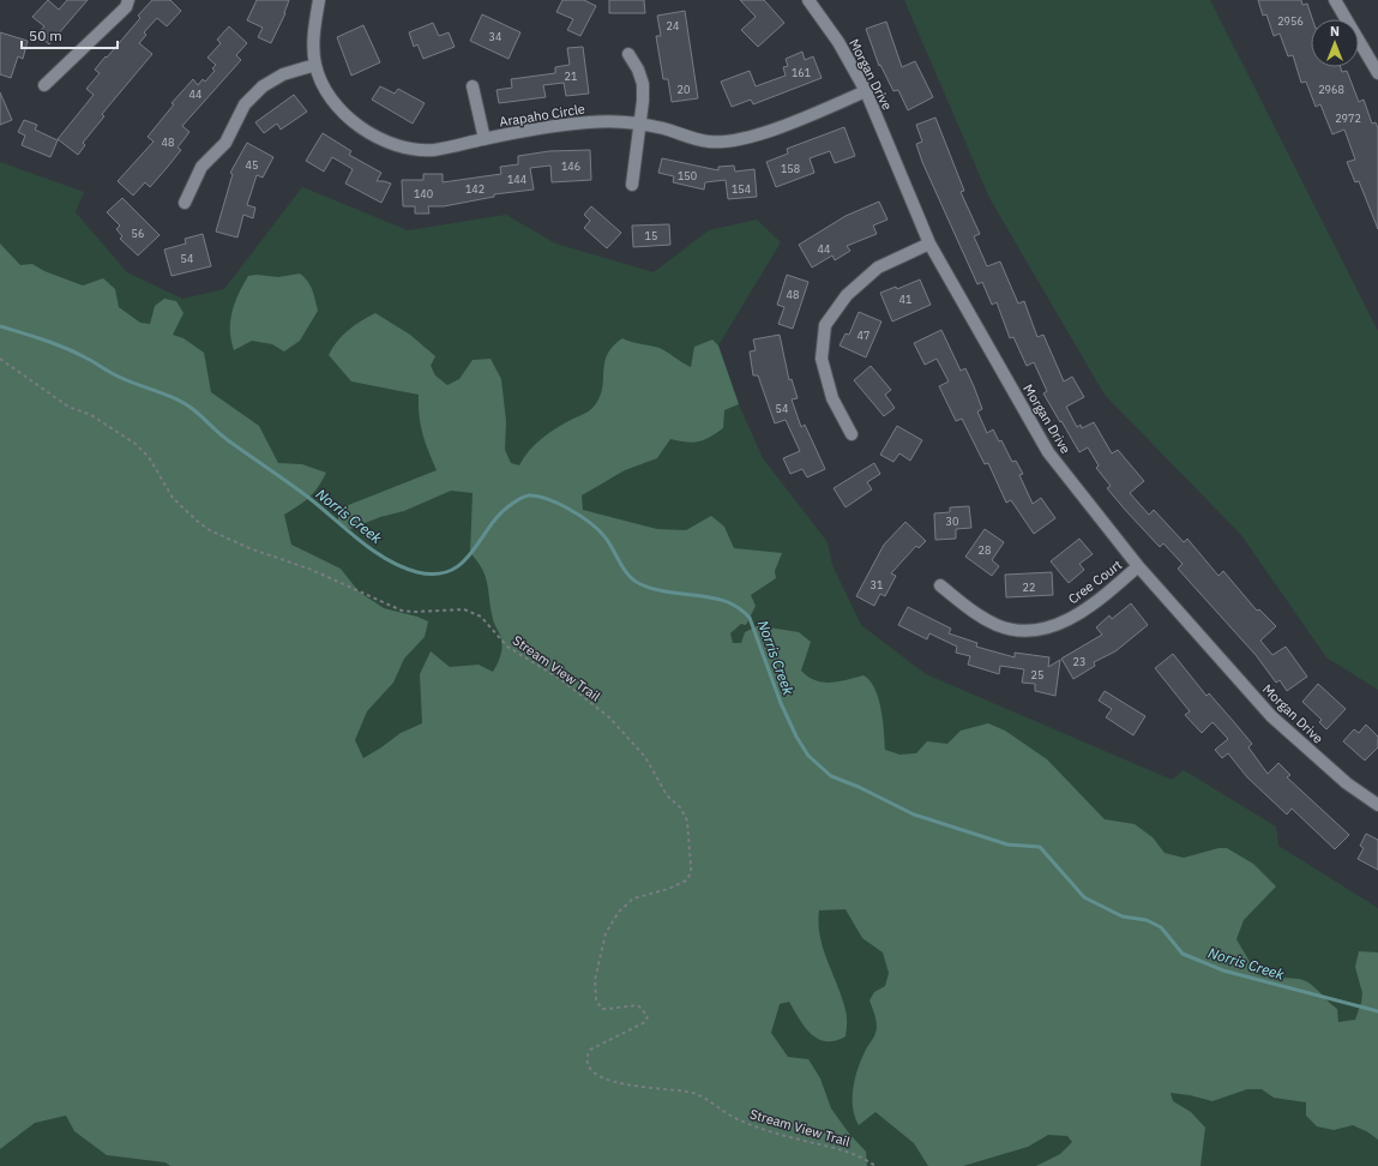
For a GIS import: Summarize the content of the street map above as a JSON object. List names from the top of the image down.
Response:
{
  "streets": {
    "street": ["Morgan Drive", "Arapaho Circle", "Cree Court"],
    "path": ["Stream View Trail"]
  },
  "crossings": [
    ["Morgan Drive", "Arapaho Circle"],
    ["Morgan Drive", "Cree Court"]
  ],
  "water": ["Norris Creek"],
  "house_numbers": [
    "2956",
    "24",
    "34",
    "161",
    "21",
    "20",
    "2968",
    "44",
    "2972",
    "48",
    "45",
    "146",
    "158",
    "150",
    "144",
    "142",
    "154",
    "140",
    "56",
    "15",
    "44",
    "54",
    "48",
    "41",
    "47",
    "54",
    "30",
    "28",
    "31",
    "22",
    "23",
    "25"
  ],
  "scale_bar": "50 m",
  "north": "top"
}
